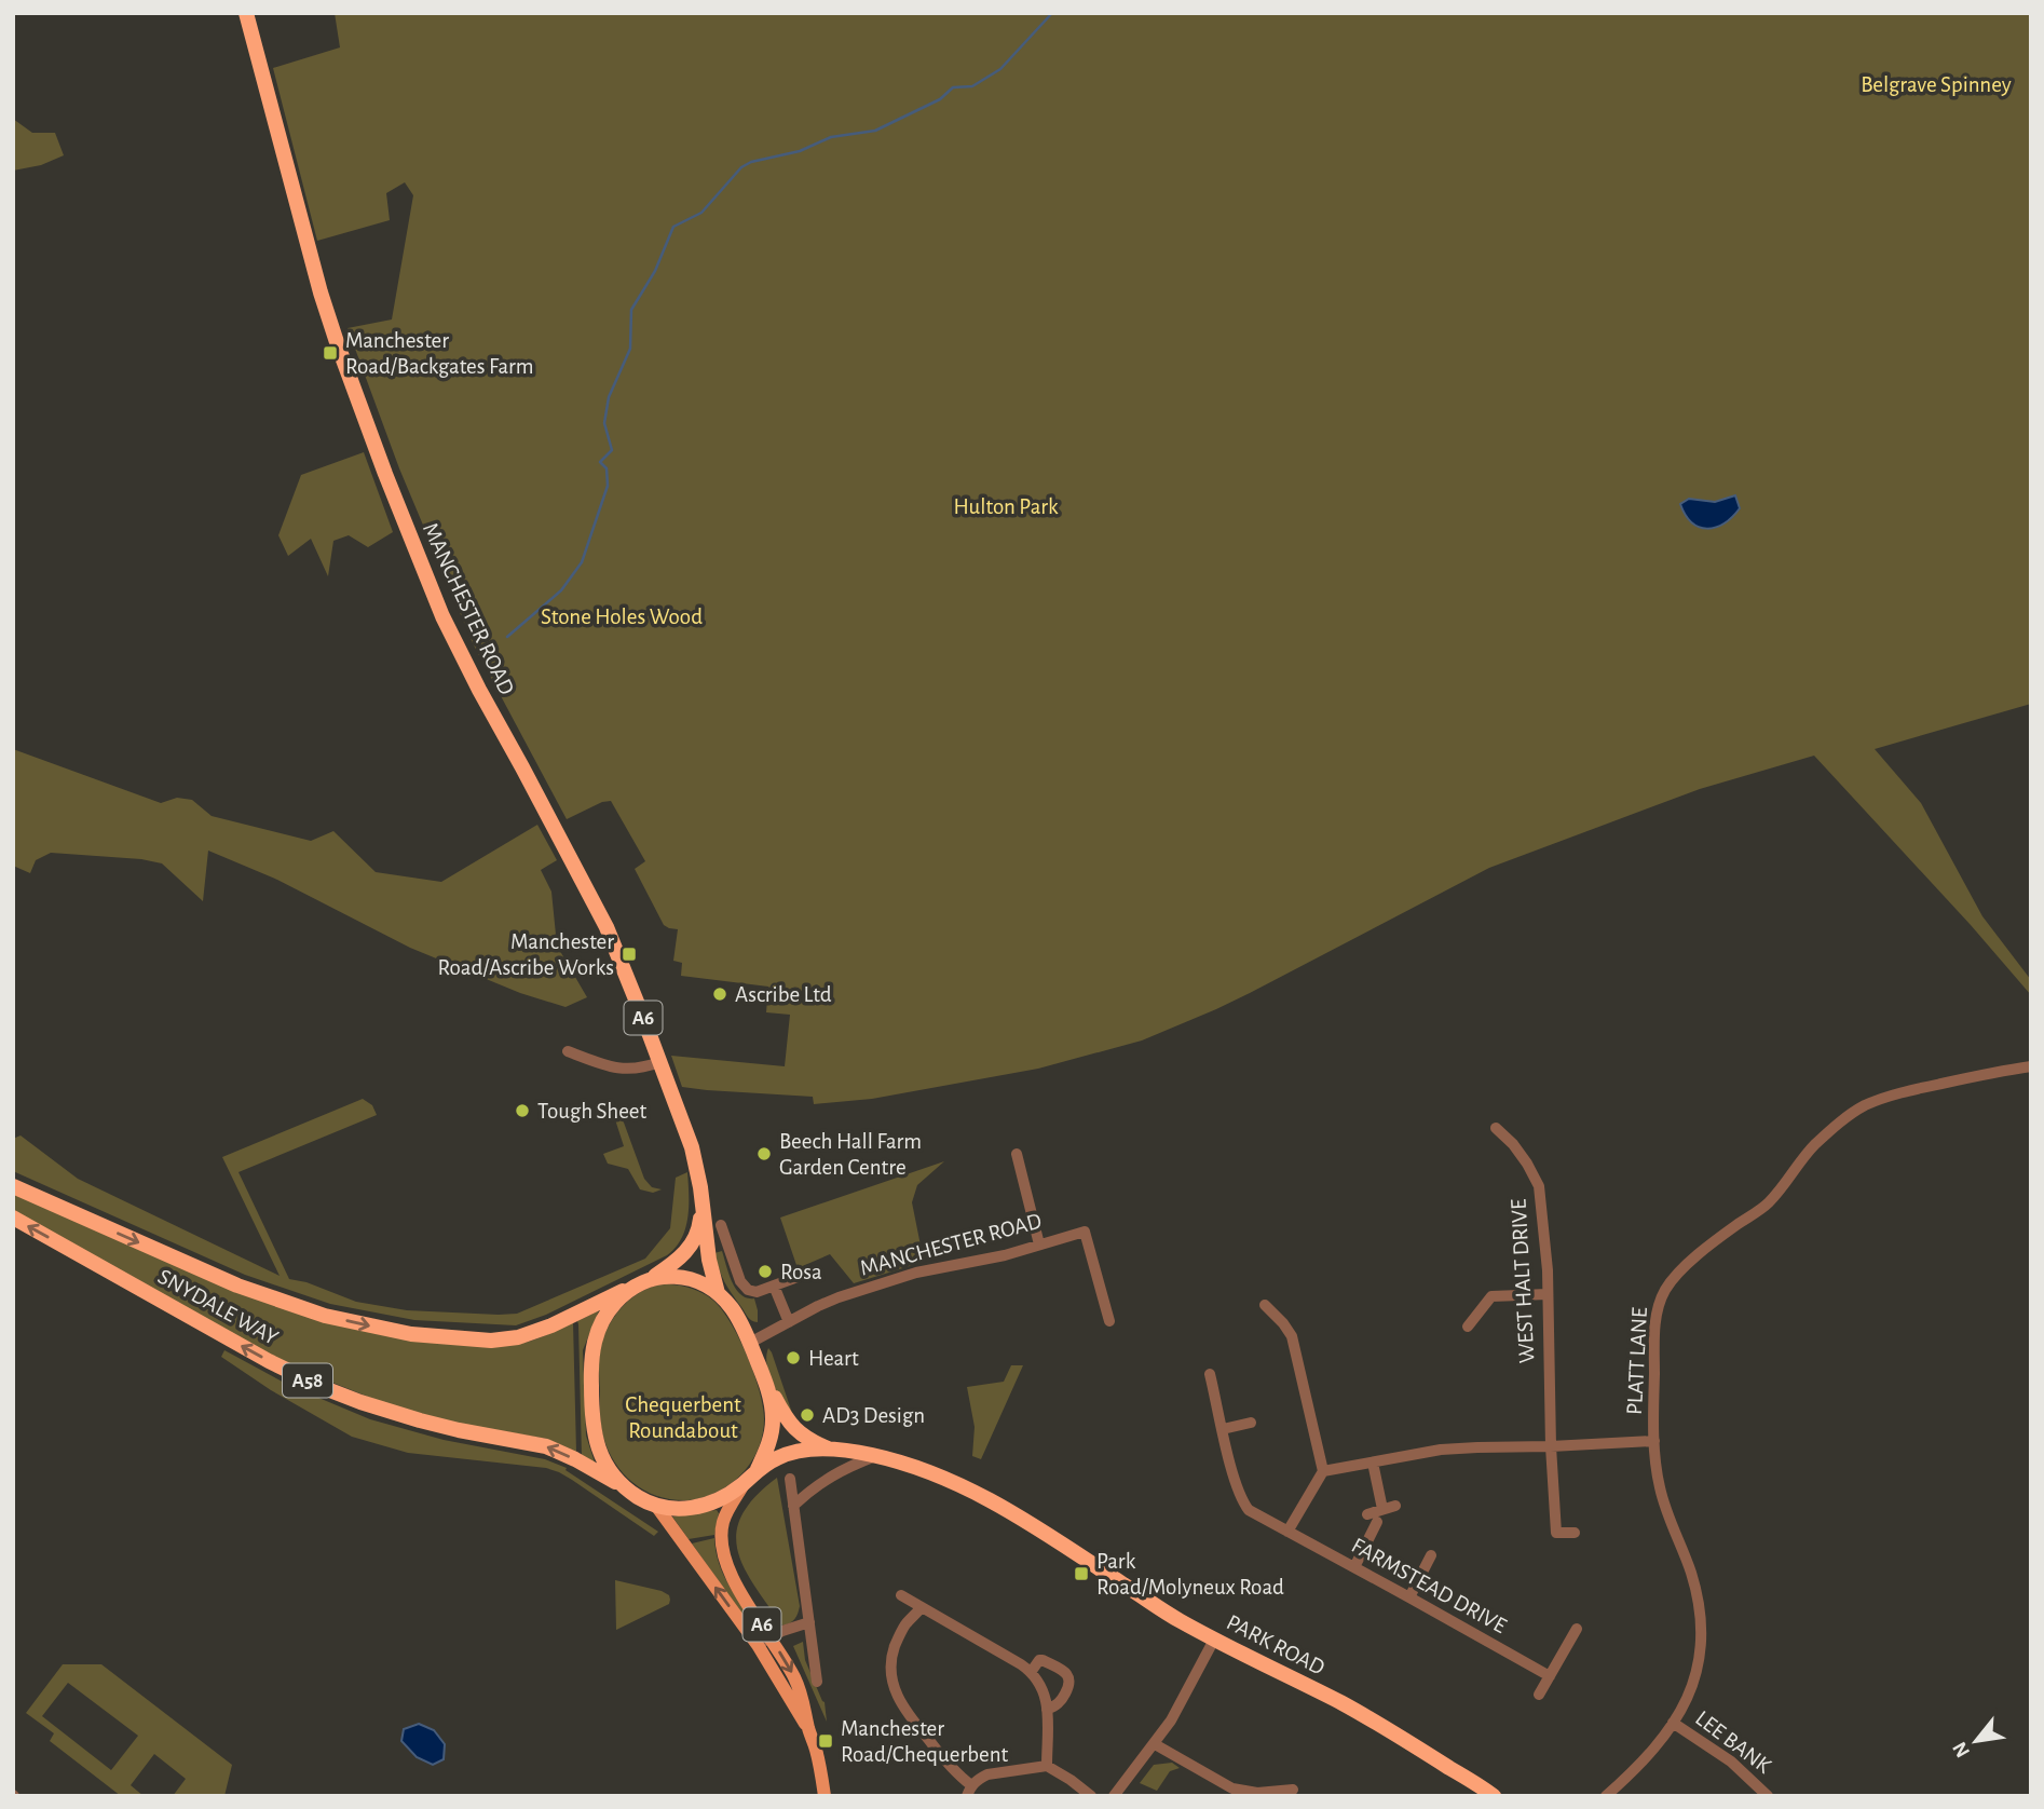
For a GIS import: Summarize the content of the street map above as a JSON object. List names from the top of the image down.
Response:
{
  "streets": {
    "highway": [
      "MANCHESTER ROAD",
      "A6",
      "SNYDALE WAY",
      "A58",
      "PARK ROAD"
    ],
    "street": [
      "WEST HALT DRIVE",
      "PLATT LANE",
      "FARMSTEAD DRIVE",
      "LEE BANK"
    ]
  },
  "crossings": [
    ["MANCHESTER ROAD", "A6"],
    ["MANCHESTER ROAD", "SNYDALE WAY"],
    ["MANCHESTER ROAD", "A58"],
    ["MANCHESTER ROAD", "PARK ROAD"],
    ["A6", "SNYDALE WAY"],
    ["A6", "A58"],
    ["A6", "PARK ROAD"],
    ["SNYDALE WAY", "A58"],
    ["SNYDALE WAY", "PARK ROAD"],
    ["PLATT LANE", "LEE BANK"],
    ["A58", "PARK ROAD"]
  ],
  "parks": [
    "Belgrave Spinney",
    "Hulton Park",
    "Stone Holes Wood",
    "Chequerbent Roundabout"
  ],
  "places": {
    "transit": [
      "Manchester Road/Backgates Farm",
      "Manchester Road/Ascribe Works",
      "Park Road/Molyneux Road",
      "Manchester Road/Chequerbent"
    ],
    "other": [
      "Ascribe Ltd",
      "Tough Sheet",
      "Beech Hall Farm Garden Centre",
      "Rosa",
      "Heart",
      "AD3 Design"
    ]
  },
  "north": "bottom left"
}
